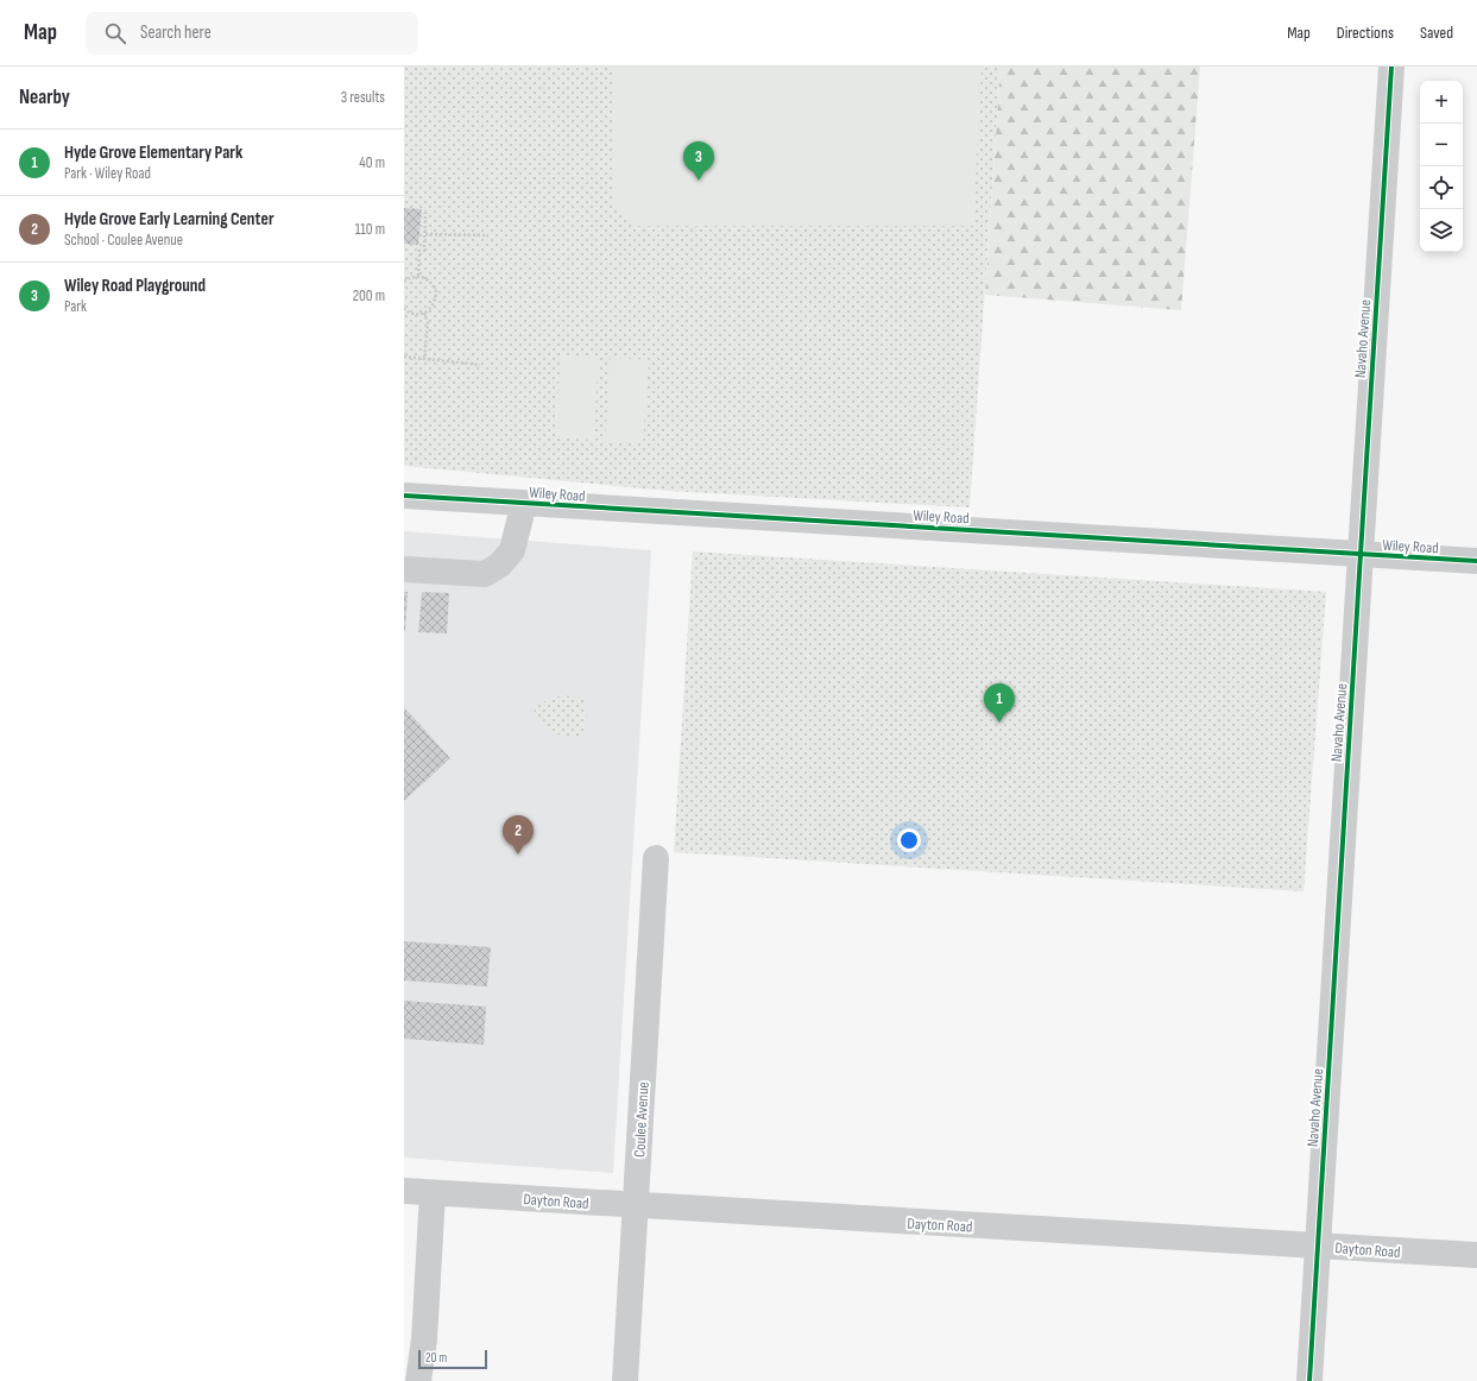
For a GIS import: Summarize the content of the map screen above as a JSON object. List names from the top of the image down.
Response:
{
  "streets": {
    "street": [
      "Navaho Avenue",
      "Wiley Road",
      "Coulee Avenue",
      "Dayton Road"
    ]
  },
  "crossings": [
    ["Navaho Avenue", "Wiley Road"],
    ["Navaho Avenue", "Dayton Road"],
    ["Coulee Avenue", "Dayton Road"]
  ],
  "scale_bar": "20 m",
  "page": {
    "header": "Map",
    "search": "Search here",
    "nav": ["Map", "Directions", "Saved"],
    "heading": ["Nearby", "3 results"],
    "map_buttons": ["+", "−"],
    "list": [
      {
        "mark": "1",
        "name": "Hyde Grove Elementary Park",
        "note": "Park · Wiley Road",
        "value": "40 m"
      },
      {
        "mark": "2",
        "name": "Hyde Grove Early Learning Center",
        "note": "School · Coulee Avenue",
        "value": "110 m"
      },
      {
        "mark": "3",
        "name": "Wiley Road Playground",
        "note": "Park",
        "value": "200 m"
      }
    ],
    "pins": ["3", "1", "2"],
    "scale": "20 m"
  }
}
